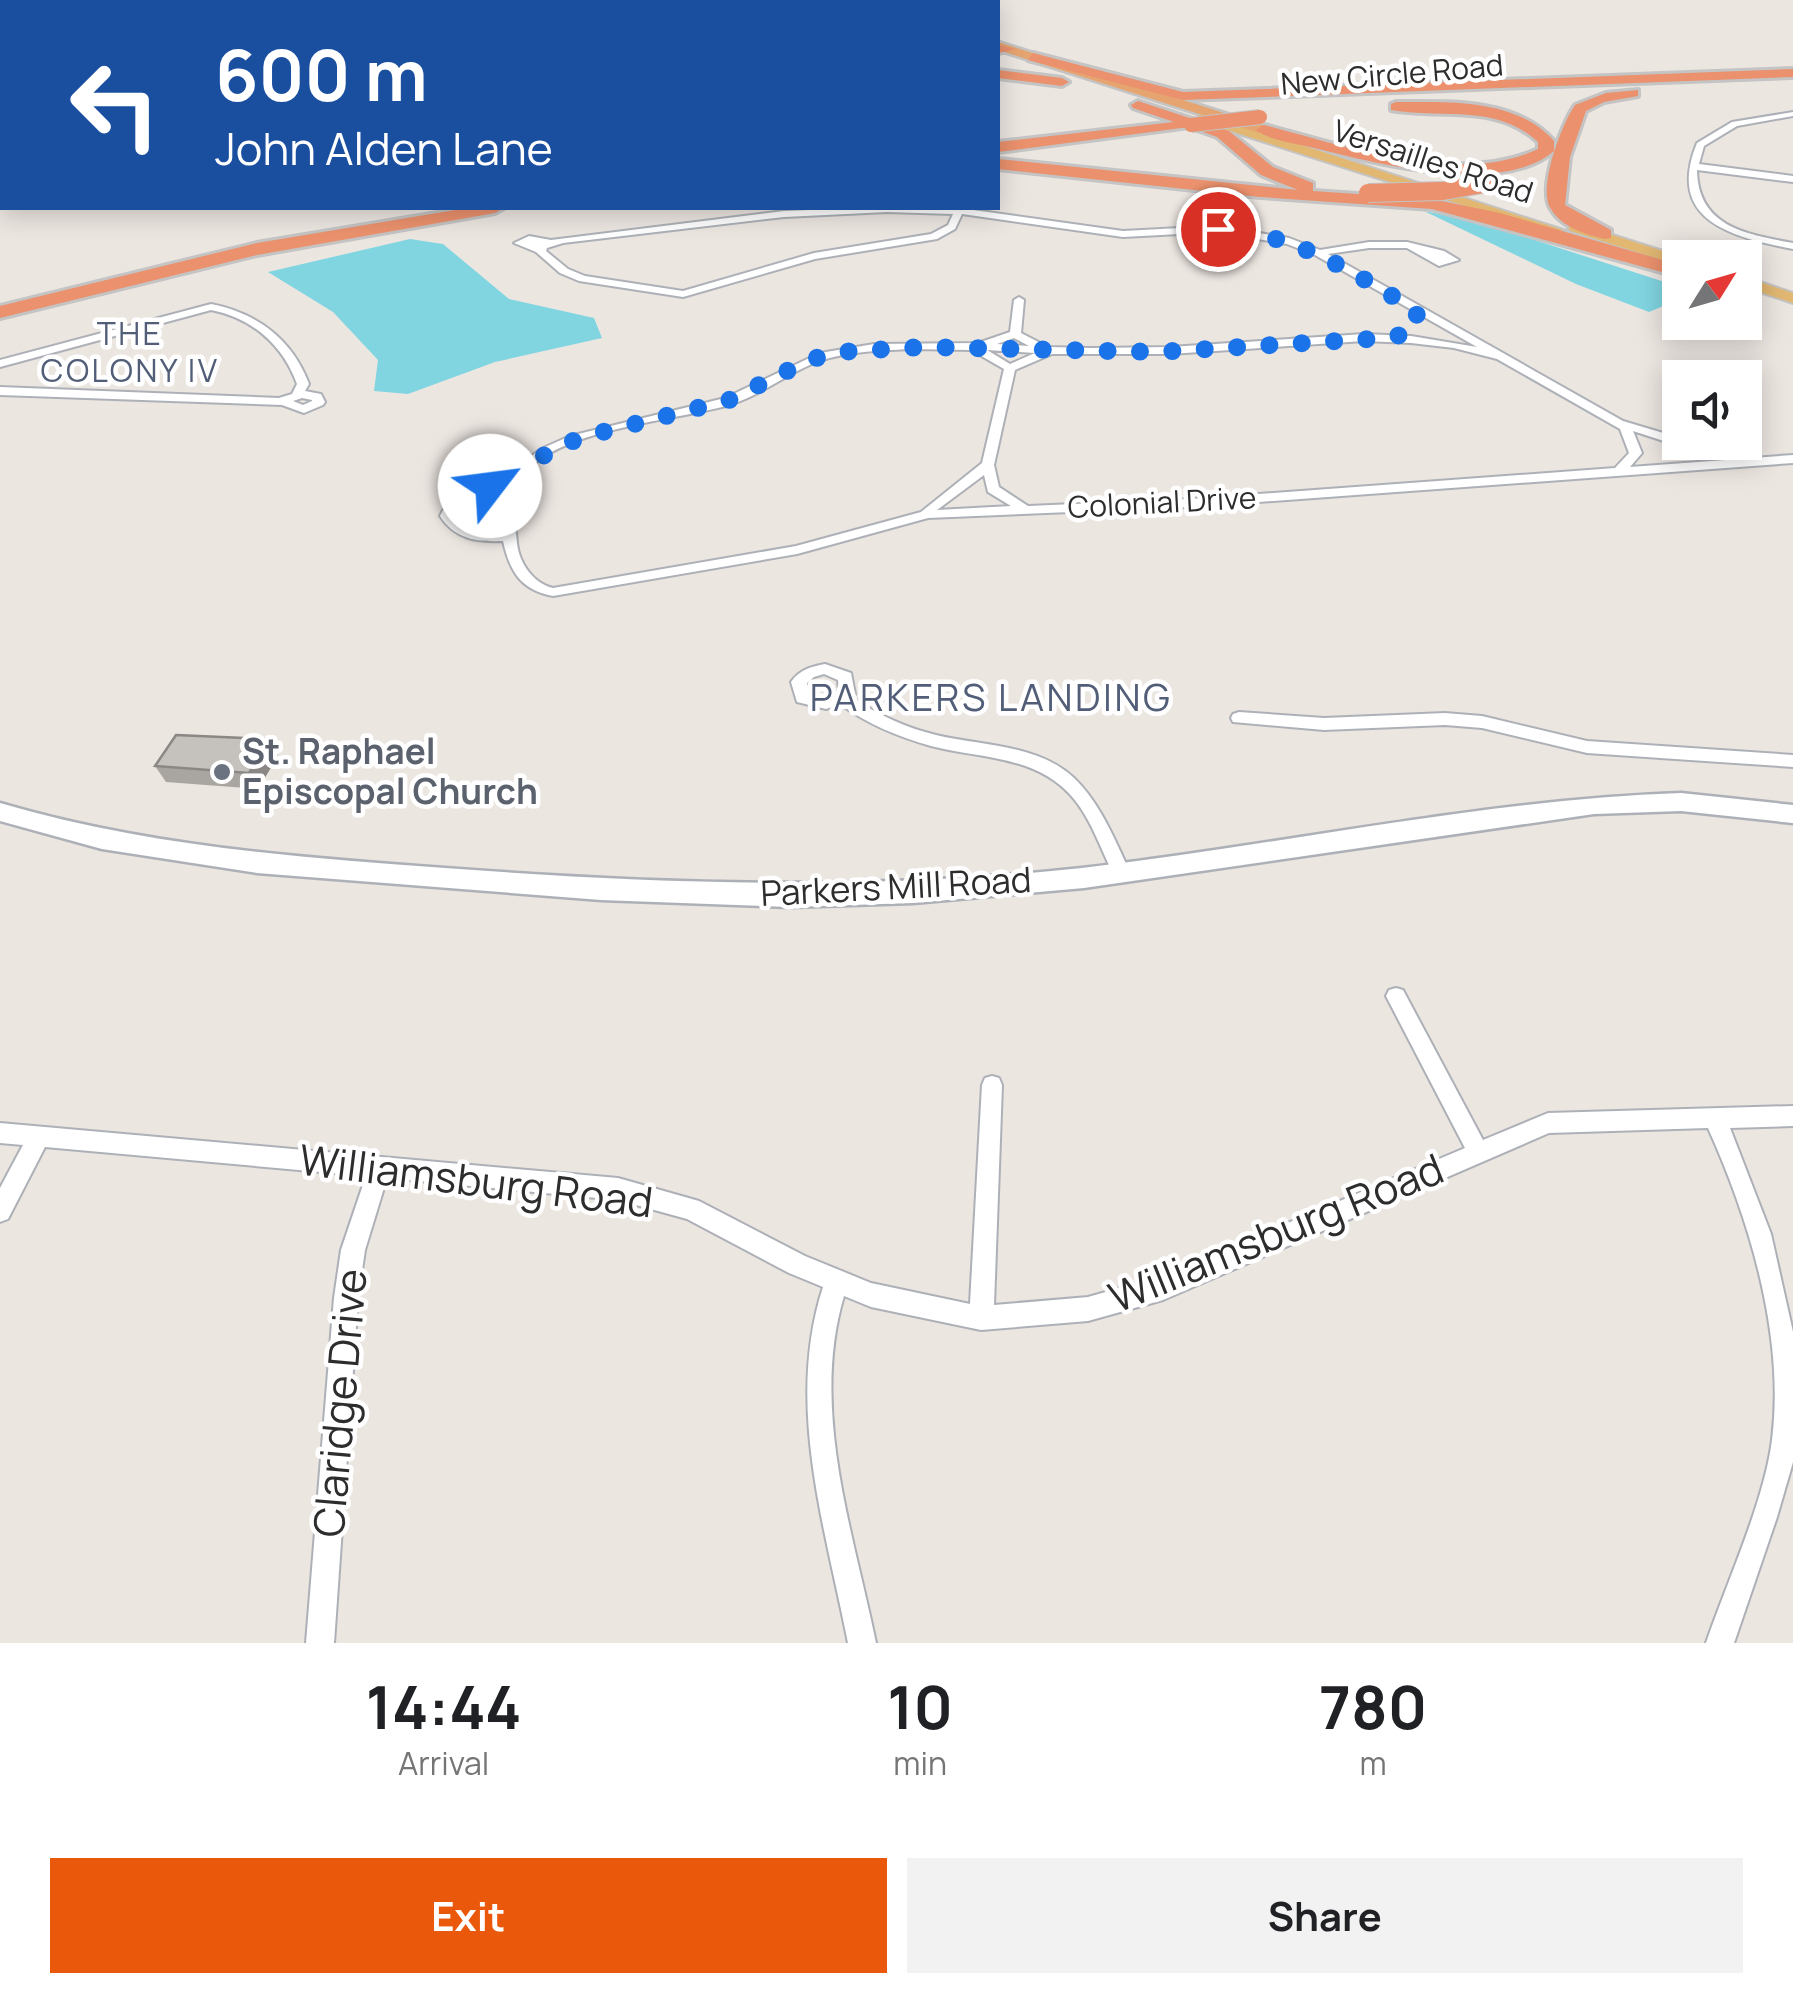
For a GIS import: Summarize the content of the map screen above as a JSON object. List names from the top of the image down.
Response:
{
  "streets": {
    "highway": ["New Circle Road", "Versailles Road"],
    "main road": ["Parkers Mill Road"],
    "street": ["Colonial Drive", "Williamsburg Road", "Claridge Drive"]
  },
  "crossings": [
    ["New Circle Road", "Versailles Road"],
    ["Williamsburg Road", "Claridge Drive"]
  ],
  "districts": ["THE COLONY IV", "PARKERS LANDING"],
  "places": ["St. Raphael Episcopal Church"],
  "north": "top right",
  "page": {
    "turn": ["600 m", "John Alden Lane"],
    "eta": [
      "14:44",
      "Arrival",
      "10",
      "min",
      "780",
      "m"
    ],
    "buttons": ["Exit", "Share"]
  }
}
